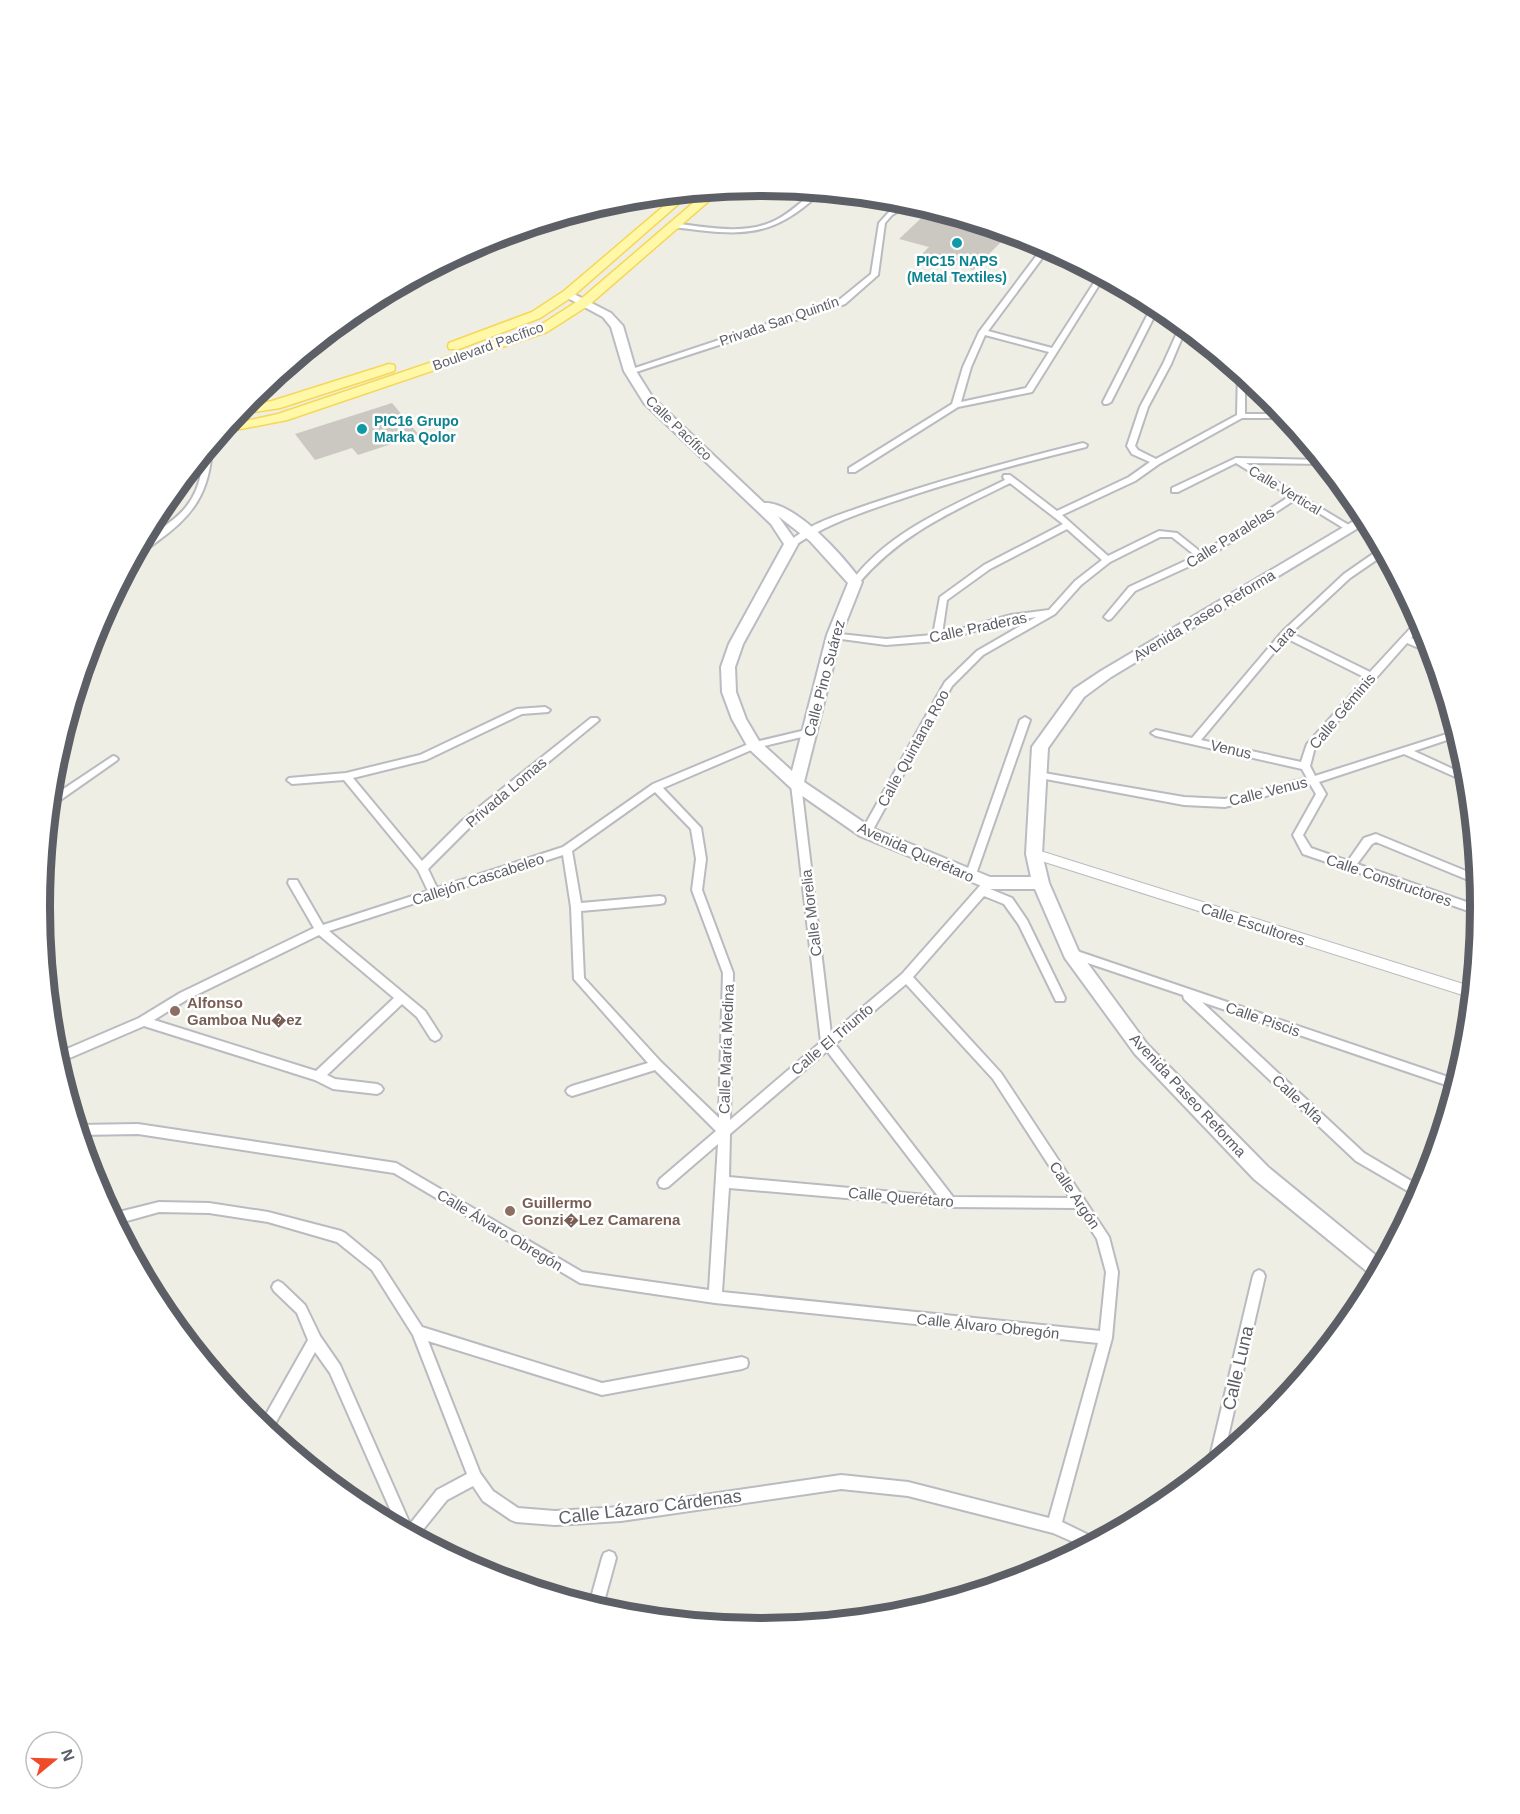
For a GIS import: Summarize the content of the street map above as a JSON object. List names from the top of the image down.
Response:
{
  "streets": {
    "main road": [
      "Boulevard Pacífico",
      "Calle Pacífico",
      "Avenida Paseo Reforma",
      "Calle Pino Suárez",
      "Avenida Querétaro"
    ],
    "street": [
      "Privada San Quintín",
      "Calle Vertical",
      "Calle Paralelas",
      "Calle Praderas",
      "Lara",
      "Calle Géminis",
      "Calle Quintana Roo",
      "Venus",
      "Calle Venus",
      "Privada Lomas",
      "Callejón Cascabeleo",
      "Calle Constructores",
      "Calle Morelia",
      "Calle Escultores",
      "Calle Piscis",
      "Calle El Triunfo",
      "Calle María Medina",
      "Calle Alfa",
      "Calle Argón",
      "Calle Querétaro",
      "Calle Álvaro Obregón",
      "Calle Luna",
      "Calle Lázaro Cárdenas"
    ]
  },
  "crossings": [
    ["Privada San Quintín", "Calle Pacífico"],
    ["Boulevard Pacífico", "Calle Pacífico"],
    ["Calle Pacífico", "Calle Pino Suárez"],
    ["Calle Pacífico", "Avenida Querétaro"],
    ["Calle Vertical", "Calle Paralelas"],
    ["Calle Vertical", "Avenida Paseo Reforma"],
    ["Calle Paralelas", "Calle Quintana Roo"],
    ["Avenida Paseo Reforma", "Calle Venus"],
    ["Avenida Paseo Reforma", "Avenida Querétaro"],
    ["Avenida Paseo Reforma", "Calle Escultores"],
    ["Avenida Paseo Reforma", "Calle Piscis"],
    ["Calle Praderas", "Calle Pino Suárez"],
    ["Calle Praderas", "Calle Quintana Roo"],
    ["Lara", "Venus"],
    ["Calle Pino Suárez", "Avenida Querétaro"],
    ["Calle Pino Suárez", "Callejón Cascabeleo"],
    ["Calle Pino Suárez", "Calle Morelia"],
    ["Calle Géminis", "Venus"],
    ["Calle Géminis", "Calle Venus"],
    ["Calle Géminis", "Calle Constructores"],
    ["Calle Quintana Roo", "Avenida Querétaro"],
    ["Avenida Querétaro", "Callejón Cascabeleo"],
    ["Avenida Querétaro", "Calle Morelia"],
    ["Avenida Querétaro", "Calle El Triunfo"],
    ["Callejón Cascabeleo", "Calle María Medina"],
    ["Calle Morelia", "Calle El Triunfo"],
    ["Calle Piscis", "Calle Alfa"],
    ["Calle El Triunfo", "Calle María Medina"],
    ["Calle El Triunfo", "Calle Argón"],
    ["Calle María Medina", "Calle Querétaro"],
    ["Calle María Medina", "Calle Álvaro Obregón"],
    ["Calle Argón", "Calle Querétaro"],
    ["Calle Argón", "Calle Álvaro Obregón"],
    ["Calle Argón", "Calle Lázaro Cárdenas"]
  ],
  "places": [
    "PIC15 NAPS (Metal Textiles)",
    "PIC16 Grupo Marka Qolor",
    "Alfonso Gamboa Nu�ez",
    "Guillermo Gonzi�Lez Camarena"
  ],
  "north": "right"
}
